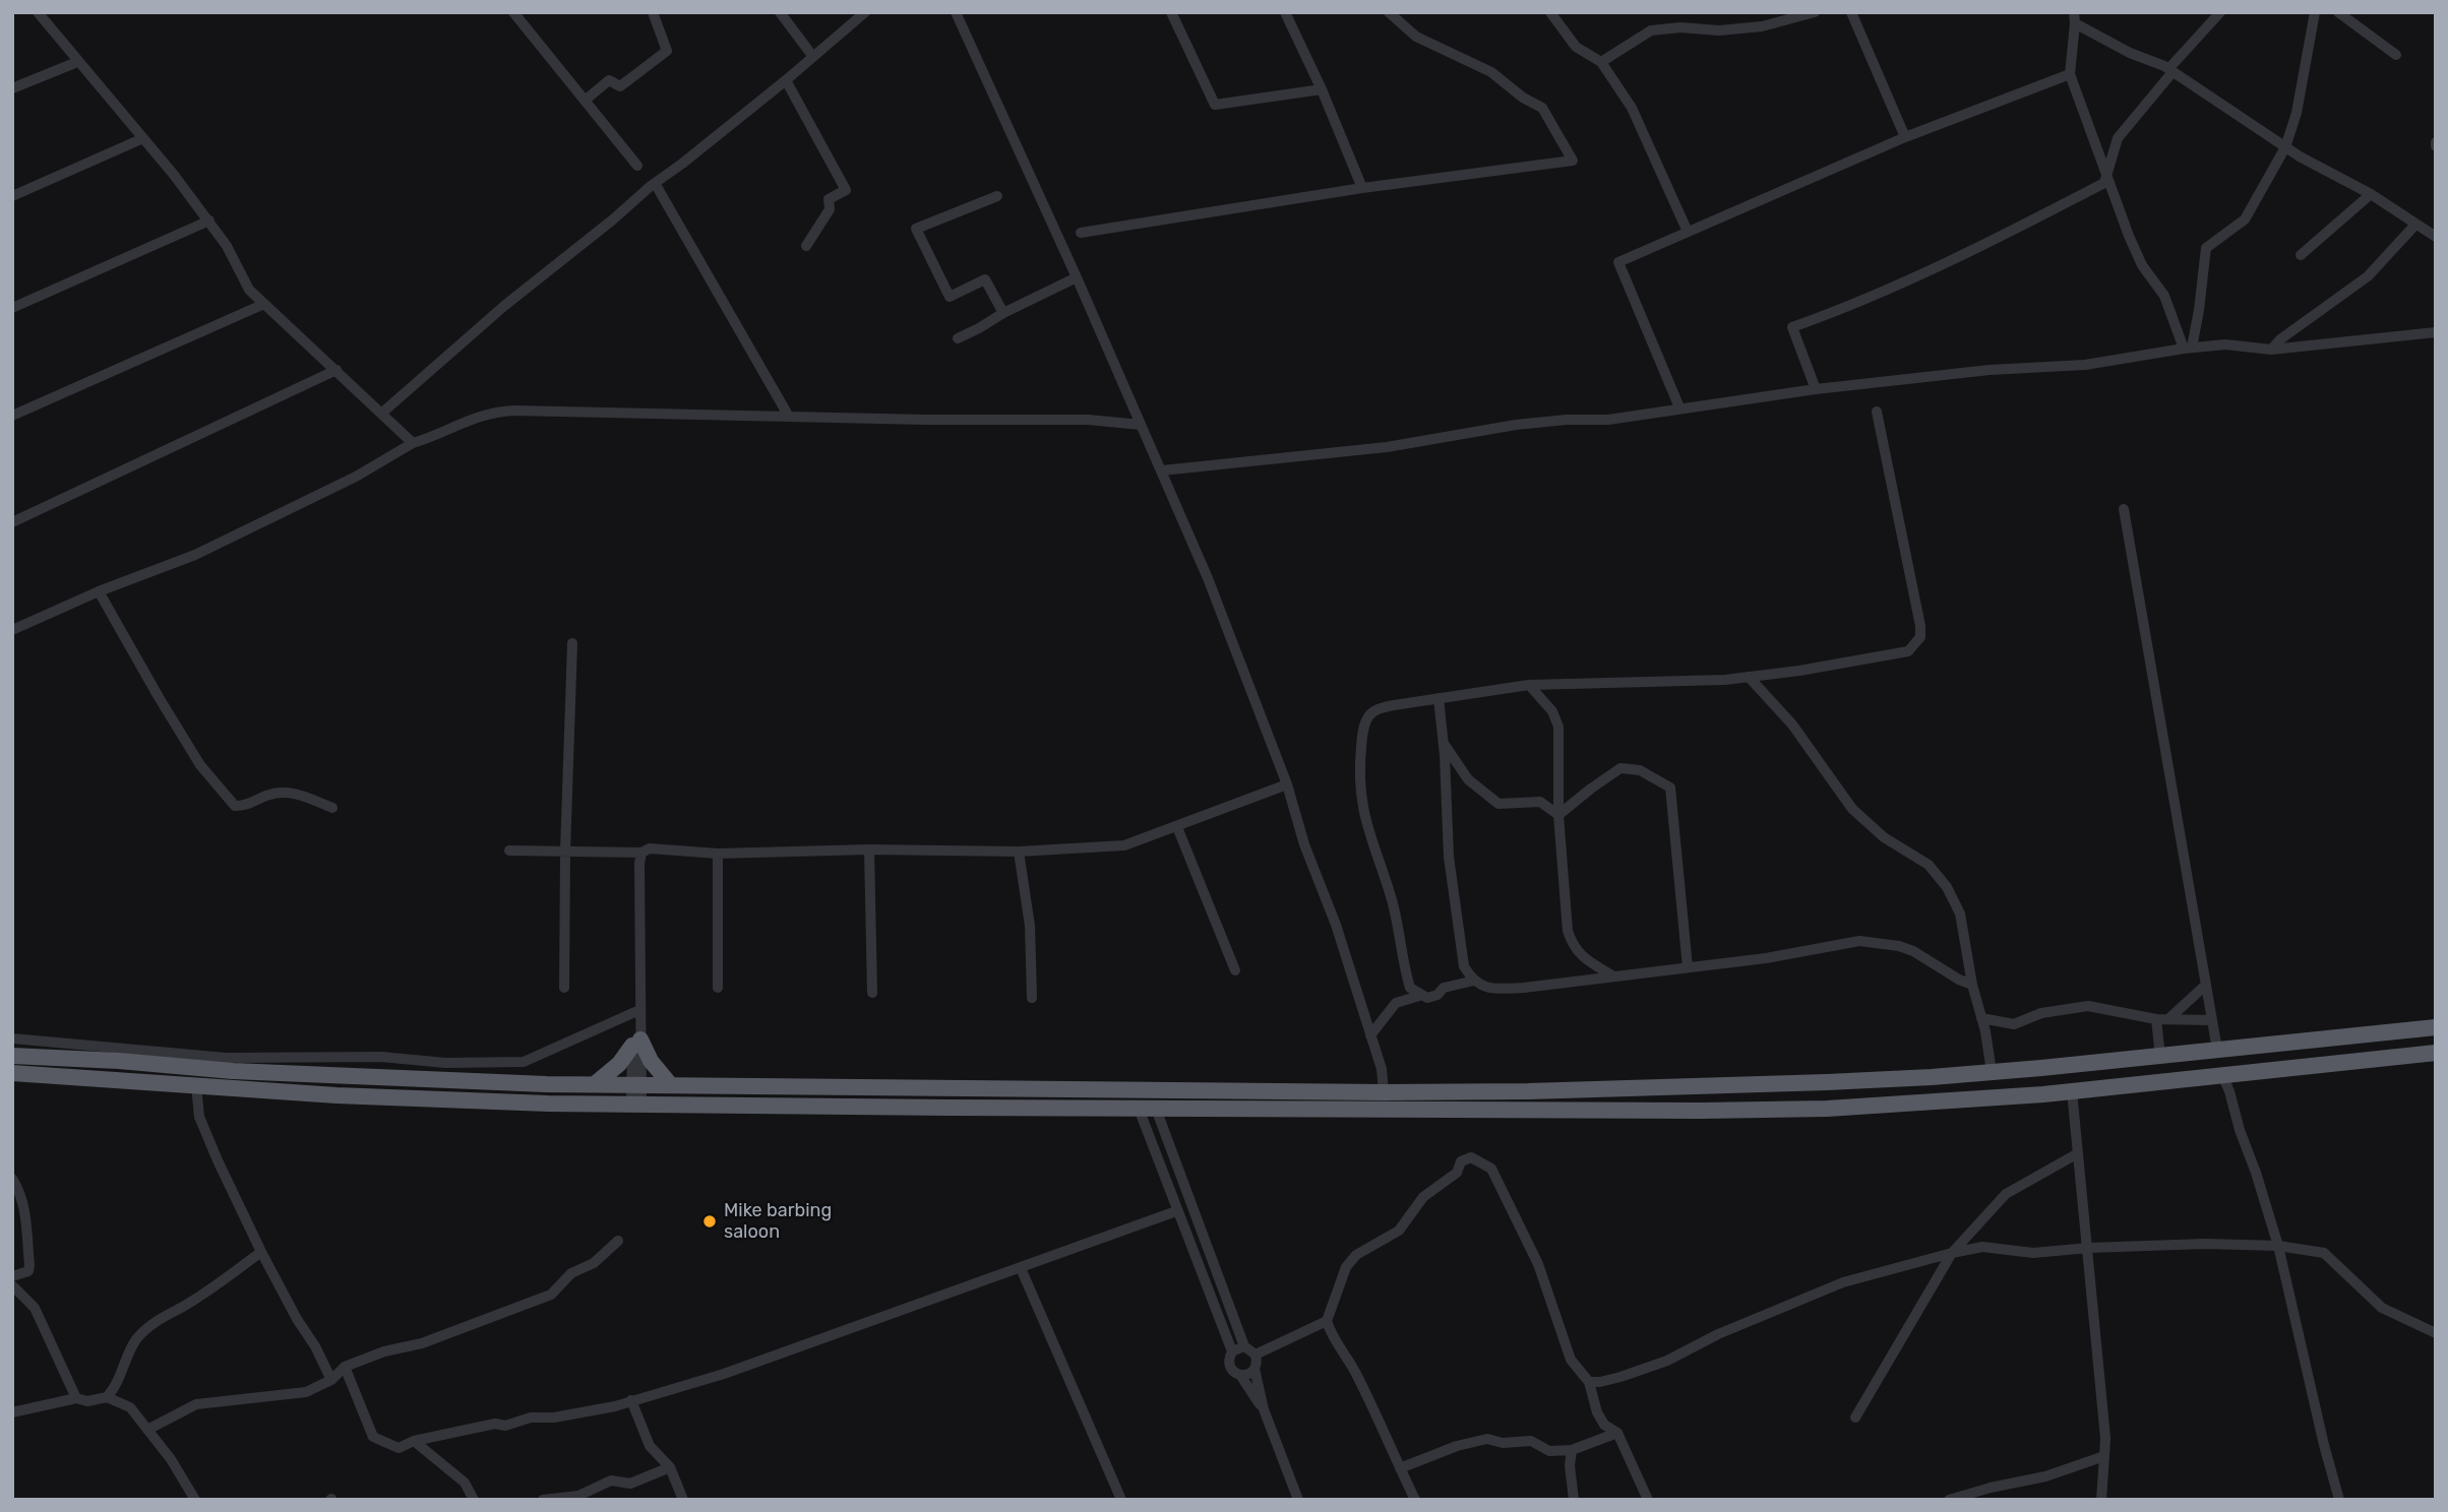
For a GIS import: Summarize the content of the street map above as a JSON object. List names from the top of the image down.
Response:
{
  "places": ["Mike barbing saloon"]
}
